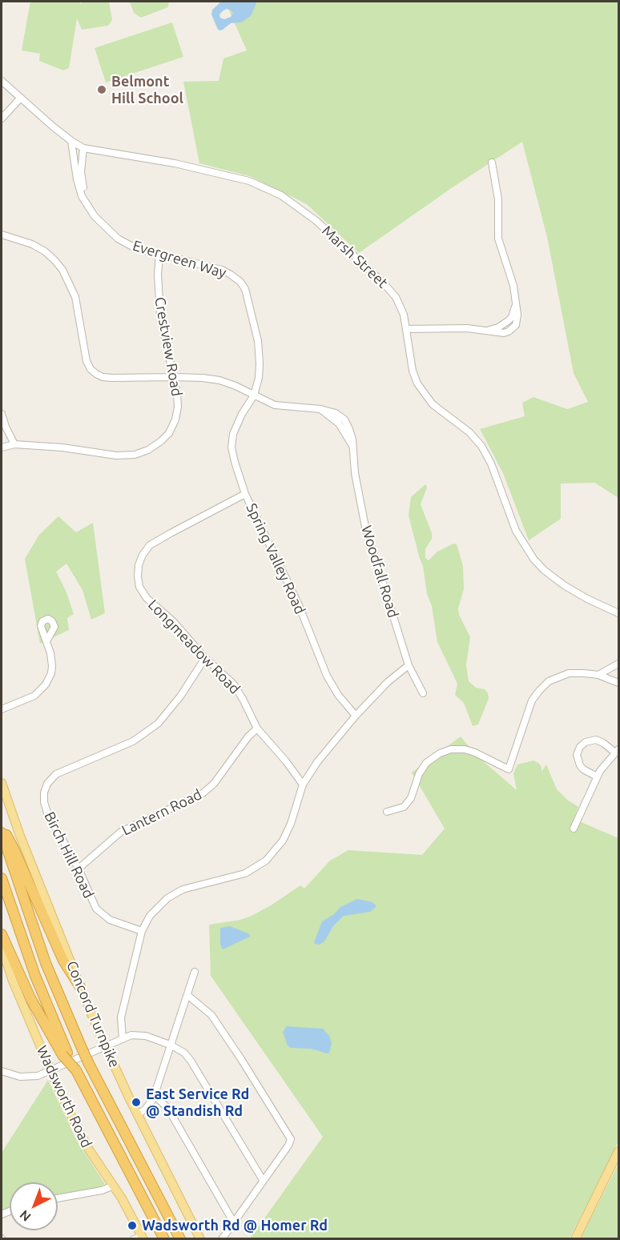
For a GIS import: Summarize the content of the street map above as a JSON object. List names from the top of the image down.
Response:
{
  "streets": {
    "highway": ["Concord Turnpike"],
    "main road": ["Wadsworth Road"],
    "street": [
      "Marsh Street",
      "Evergreen Way",
      "Crestview Road",
      "Spring Valley Road",
      "Woodfall Road",
      "Longmeadow Road",
      "Lantern Road",
      "Birch Hill Road"
    ]
  },
  "crossings": [
    ["Marsh Street", "Evergreen Way"],
    ["Evergreen Way", "Crestview Road"],
    ["Evergreen Way", "Spring Valley Road"],
    ["Evergreen Way", "Woodfall Road"],
    ["Crestview Road", "Woodfall Road"],
    ["Spring Valley Road", "Woodfall Road"],
    ["Spring Valley Road", "Longmeadow Road"],
    ["Longmeadow Road", "Lantern Road"],
    ["Longmeadow Road", "Birch Hill Road"],
    ["Lantern Road", "Birch Hill Road"]
  ],
  "places": ["Belmont Hill School", "East Service Rd @ Standish Rd", "Wadsworth Rd @ Homer Rd"],
  "north": "bottom left"
}
